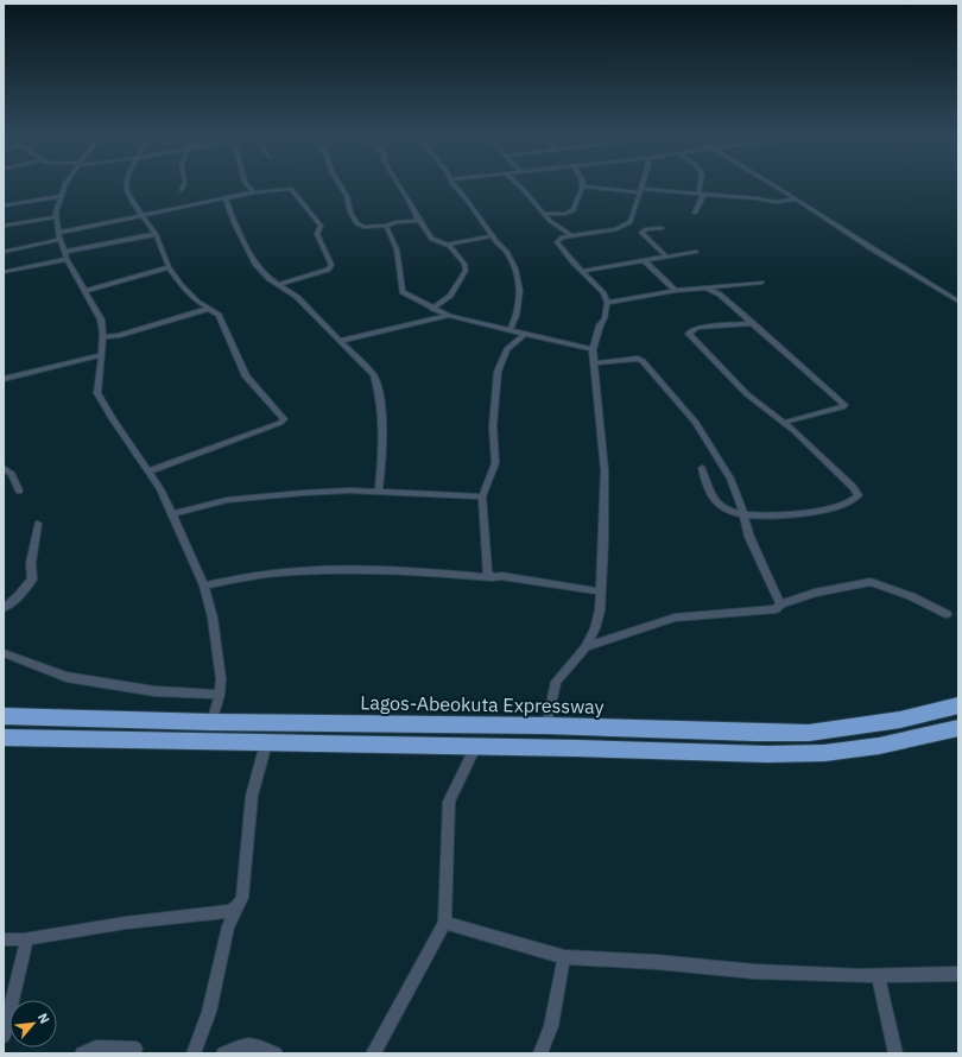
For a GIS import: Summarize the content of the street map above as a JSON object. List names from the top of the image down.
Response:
{
  "streets": {
    "highway": ["Lagos-Abeokuta Expressway"]
  },
  "north": "top right"
}
